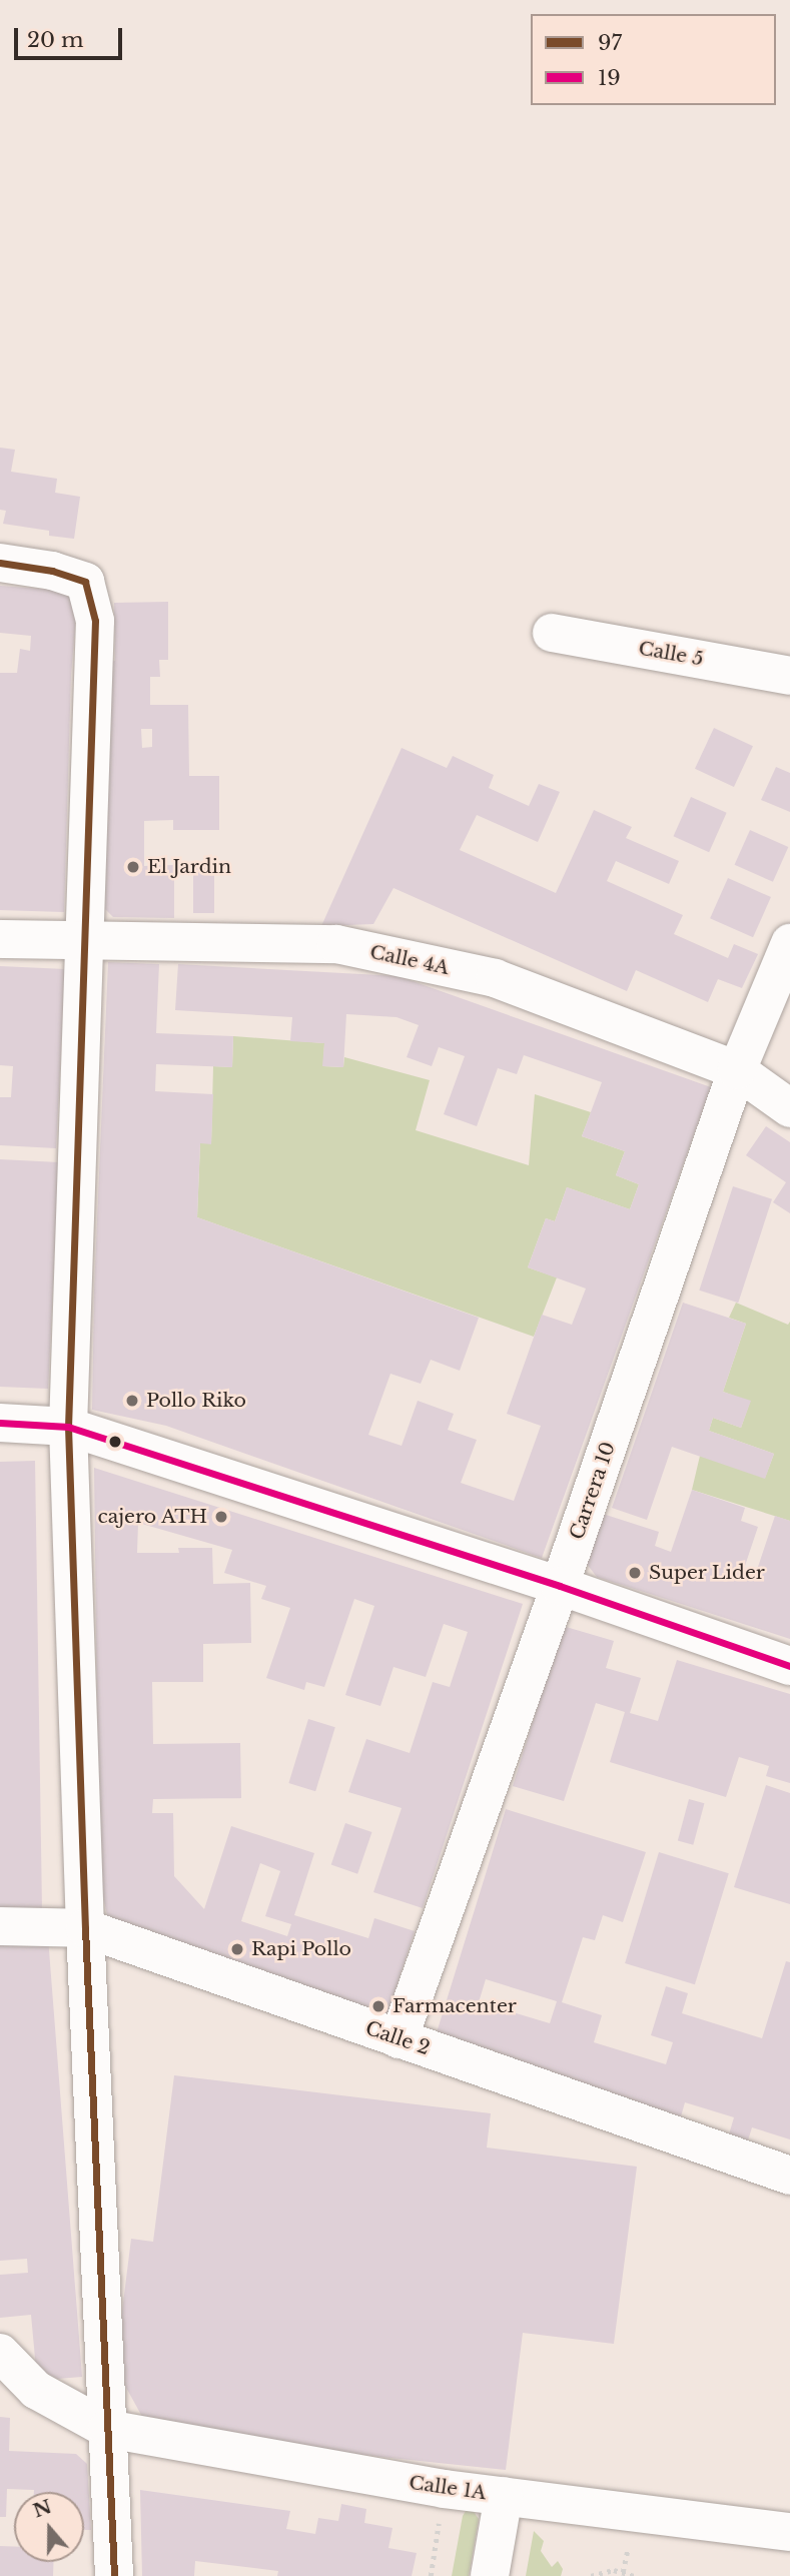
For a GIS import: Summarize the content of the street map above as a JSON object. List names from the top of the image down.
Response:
{
  "streets": {
    "street": [
      "Calle 5",
      "Calle 4A",
      "Carrera 10",
      "Calle 2",
      "Calle 1A"
    ]
  },
  "crossings": [
    ["Calle 4A", "Carrera 10"],
    ["Carrera 10", "Calle 2"]
  ],
  "places": [
    "El Jardin",
    "Pollo Riko",
    "cajero ATH",
    "Super Lider",
    "Rapi Pollo",
    "Farmacenter"
  ],
  "lines": ["transit line 97", "transit line 19"],
  "legend": ["97", "19"],
  "scale_bar": "20 m",
  "north": "top"
}
